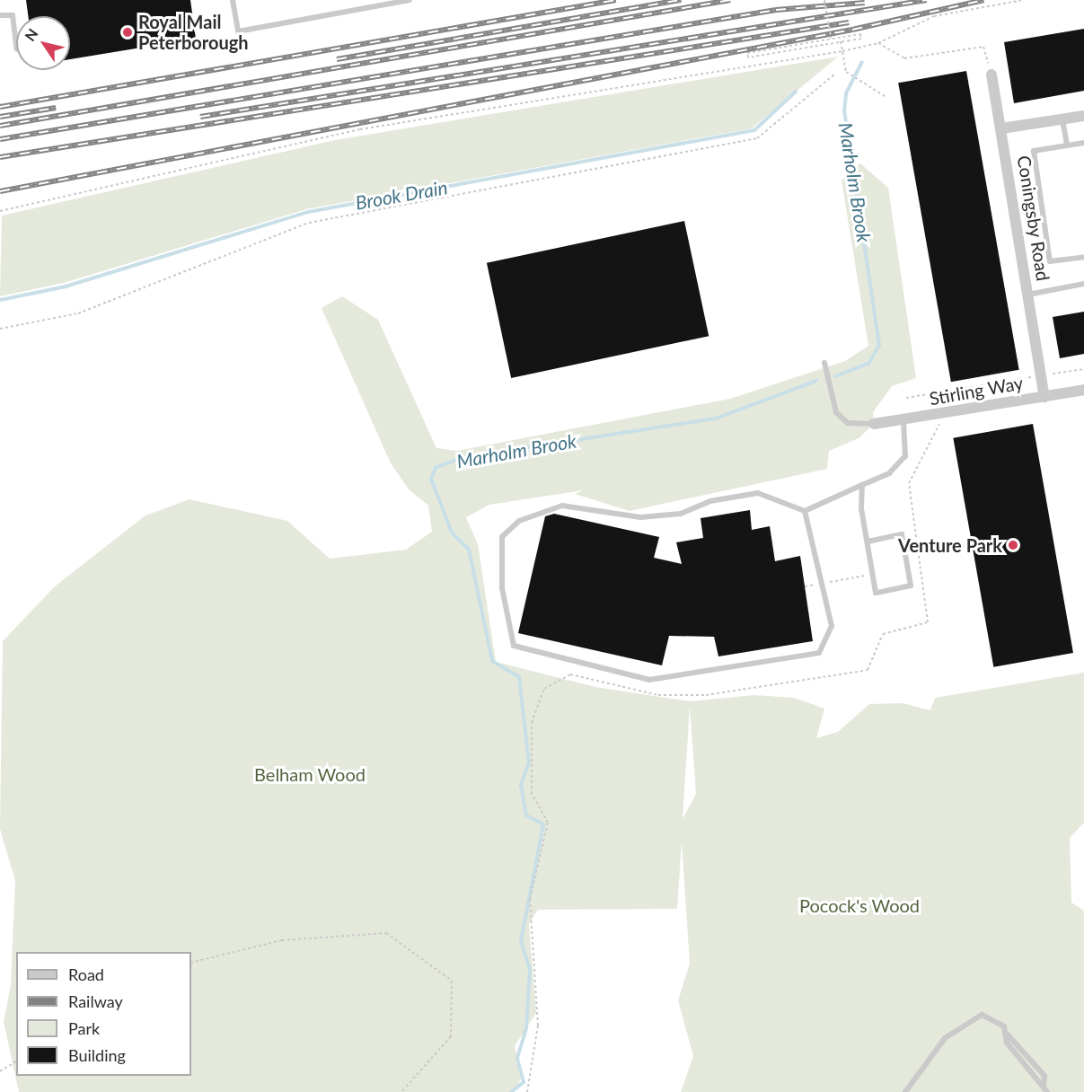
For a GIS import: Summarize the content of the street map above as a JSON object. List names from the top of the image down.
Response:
{
  "streets": {
    "street": ["Coningsby Road", "Stirling Way"]
  },
  "crossings": [
    ["Coningsby Road", "Stirling Way"]
  ],
  "water": ["Marholm Brook", "Brook Drain"],
  "parks": ["Belham Wood", "Pocock's Wood"],
  "places": ["Royal Mail Peterborough", "Venture Park"],
  "legend": [
    "Road",
    "Railway",
    "Park",
    "Building"
  ],
  "north": "top left"
}
